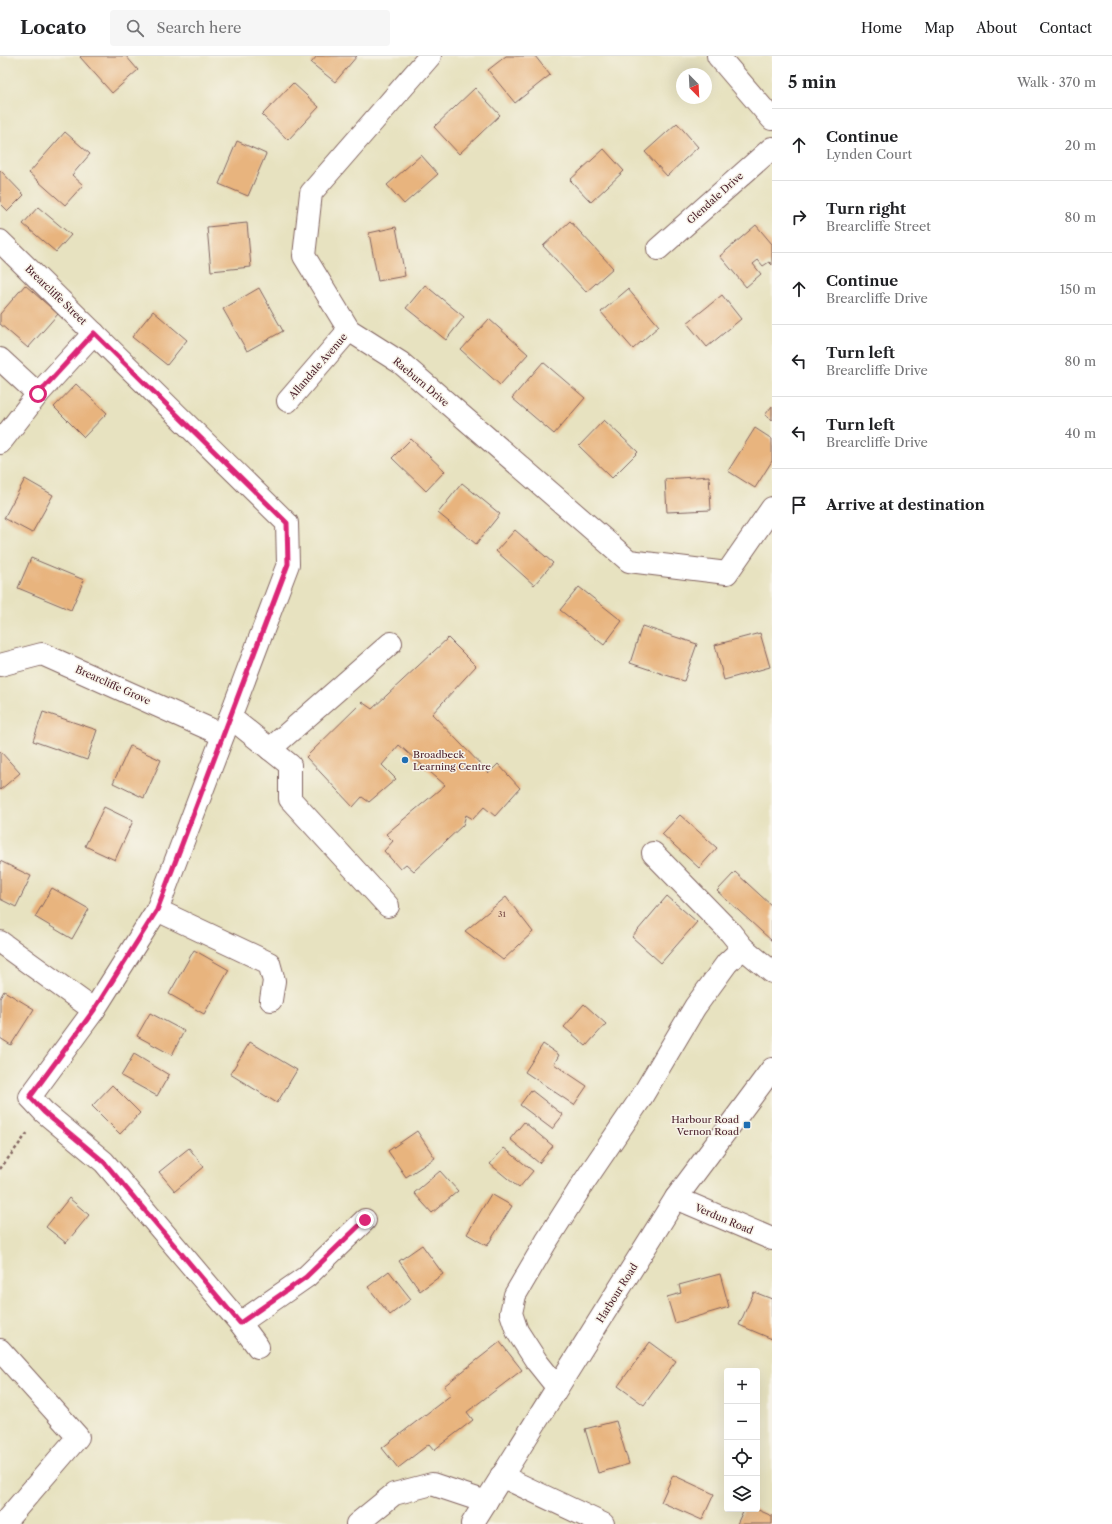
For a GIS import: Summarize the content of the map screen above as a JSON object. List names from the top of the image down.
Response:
{
  "streets": {
    "street": [
      "Glendale Drive",
      "Brearcliffe Street",
      "Allandale Avenue",
      "Raeburn Drive",
      "Brearcliffe Grove",
      "Verdun Road",
      "Harbour Road"
    ]
  },
  "crossings": [
    ["Brearcliffe Street", "Brearcliffe Grove"],
    ["Allandale Avenue", "Raeburn Drive"],
    ["Verdun Road", "Harbour Road"]
  ],
  "places": {
    "other": ["Broadbeck Learning Centre"],
    "transit": ["Harbour Road Vernon Road"]
  },
  "house_numbers": ["31"],
  "north": "bottom right",
  "page": {
    "header": "Locato",
    "search": "Search here",
    "nav": [
      "Home",
      "Map",
      "About",
      "Contact"
    ],
    "heading": ["5 min", "Walk · 370 m"],
    "list": [
      ["Continue", "Lynden Court", "20 m"],
      ["Turn right", "Brearcliffe Street", "80 m"],
      ["Continue", "Brearcliffe Drive", "150 m"],
      ["Turn left", "Brearcliffe Drive", "80 m"],
      ["Turn left", "Brearcliffe Drive", "40 m"],
      "Arrive at destination"
    ],
    "map_buttons": ["+", "−"]
  }
}
